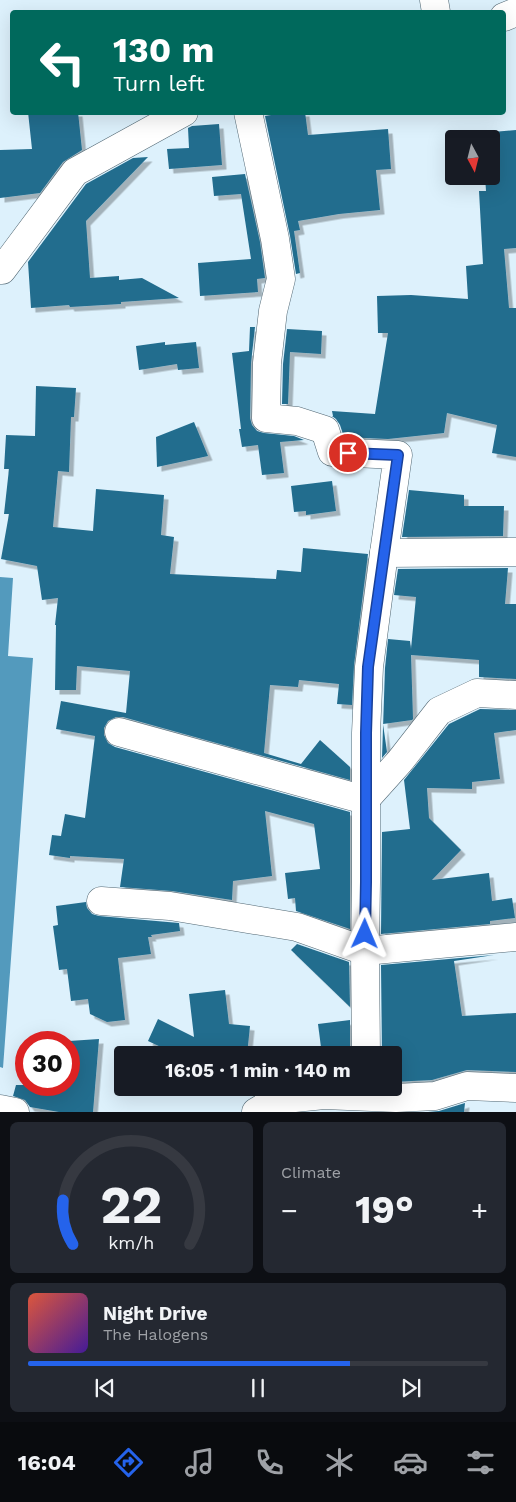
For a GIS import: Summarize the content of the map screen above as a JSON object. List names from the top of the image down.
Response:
{
  "north": "bottom",
  "page": {
    "turn": ["130 m", "Turn left"],
    "limit": "30",
    "trip": "16:05 · 1 min · 140 m",
    "tile": "Climate",
    "heat": ["−", "19°", "+"],
    "song": ["Night Drive", "The Halogens"],
    "tabs": "16:04",
    "gauge": ["22", "km/h"]
  }
}
